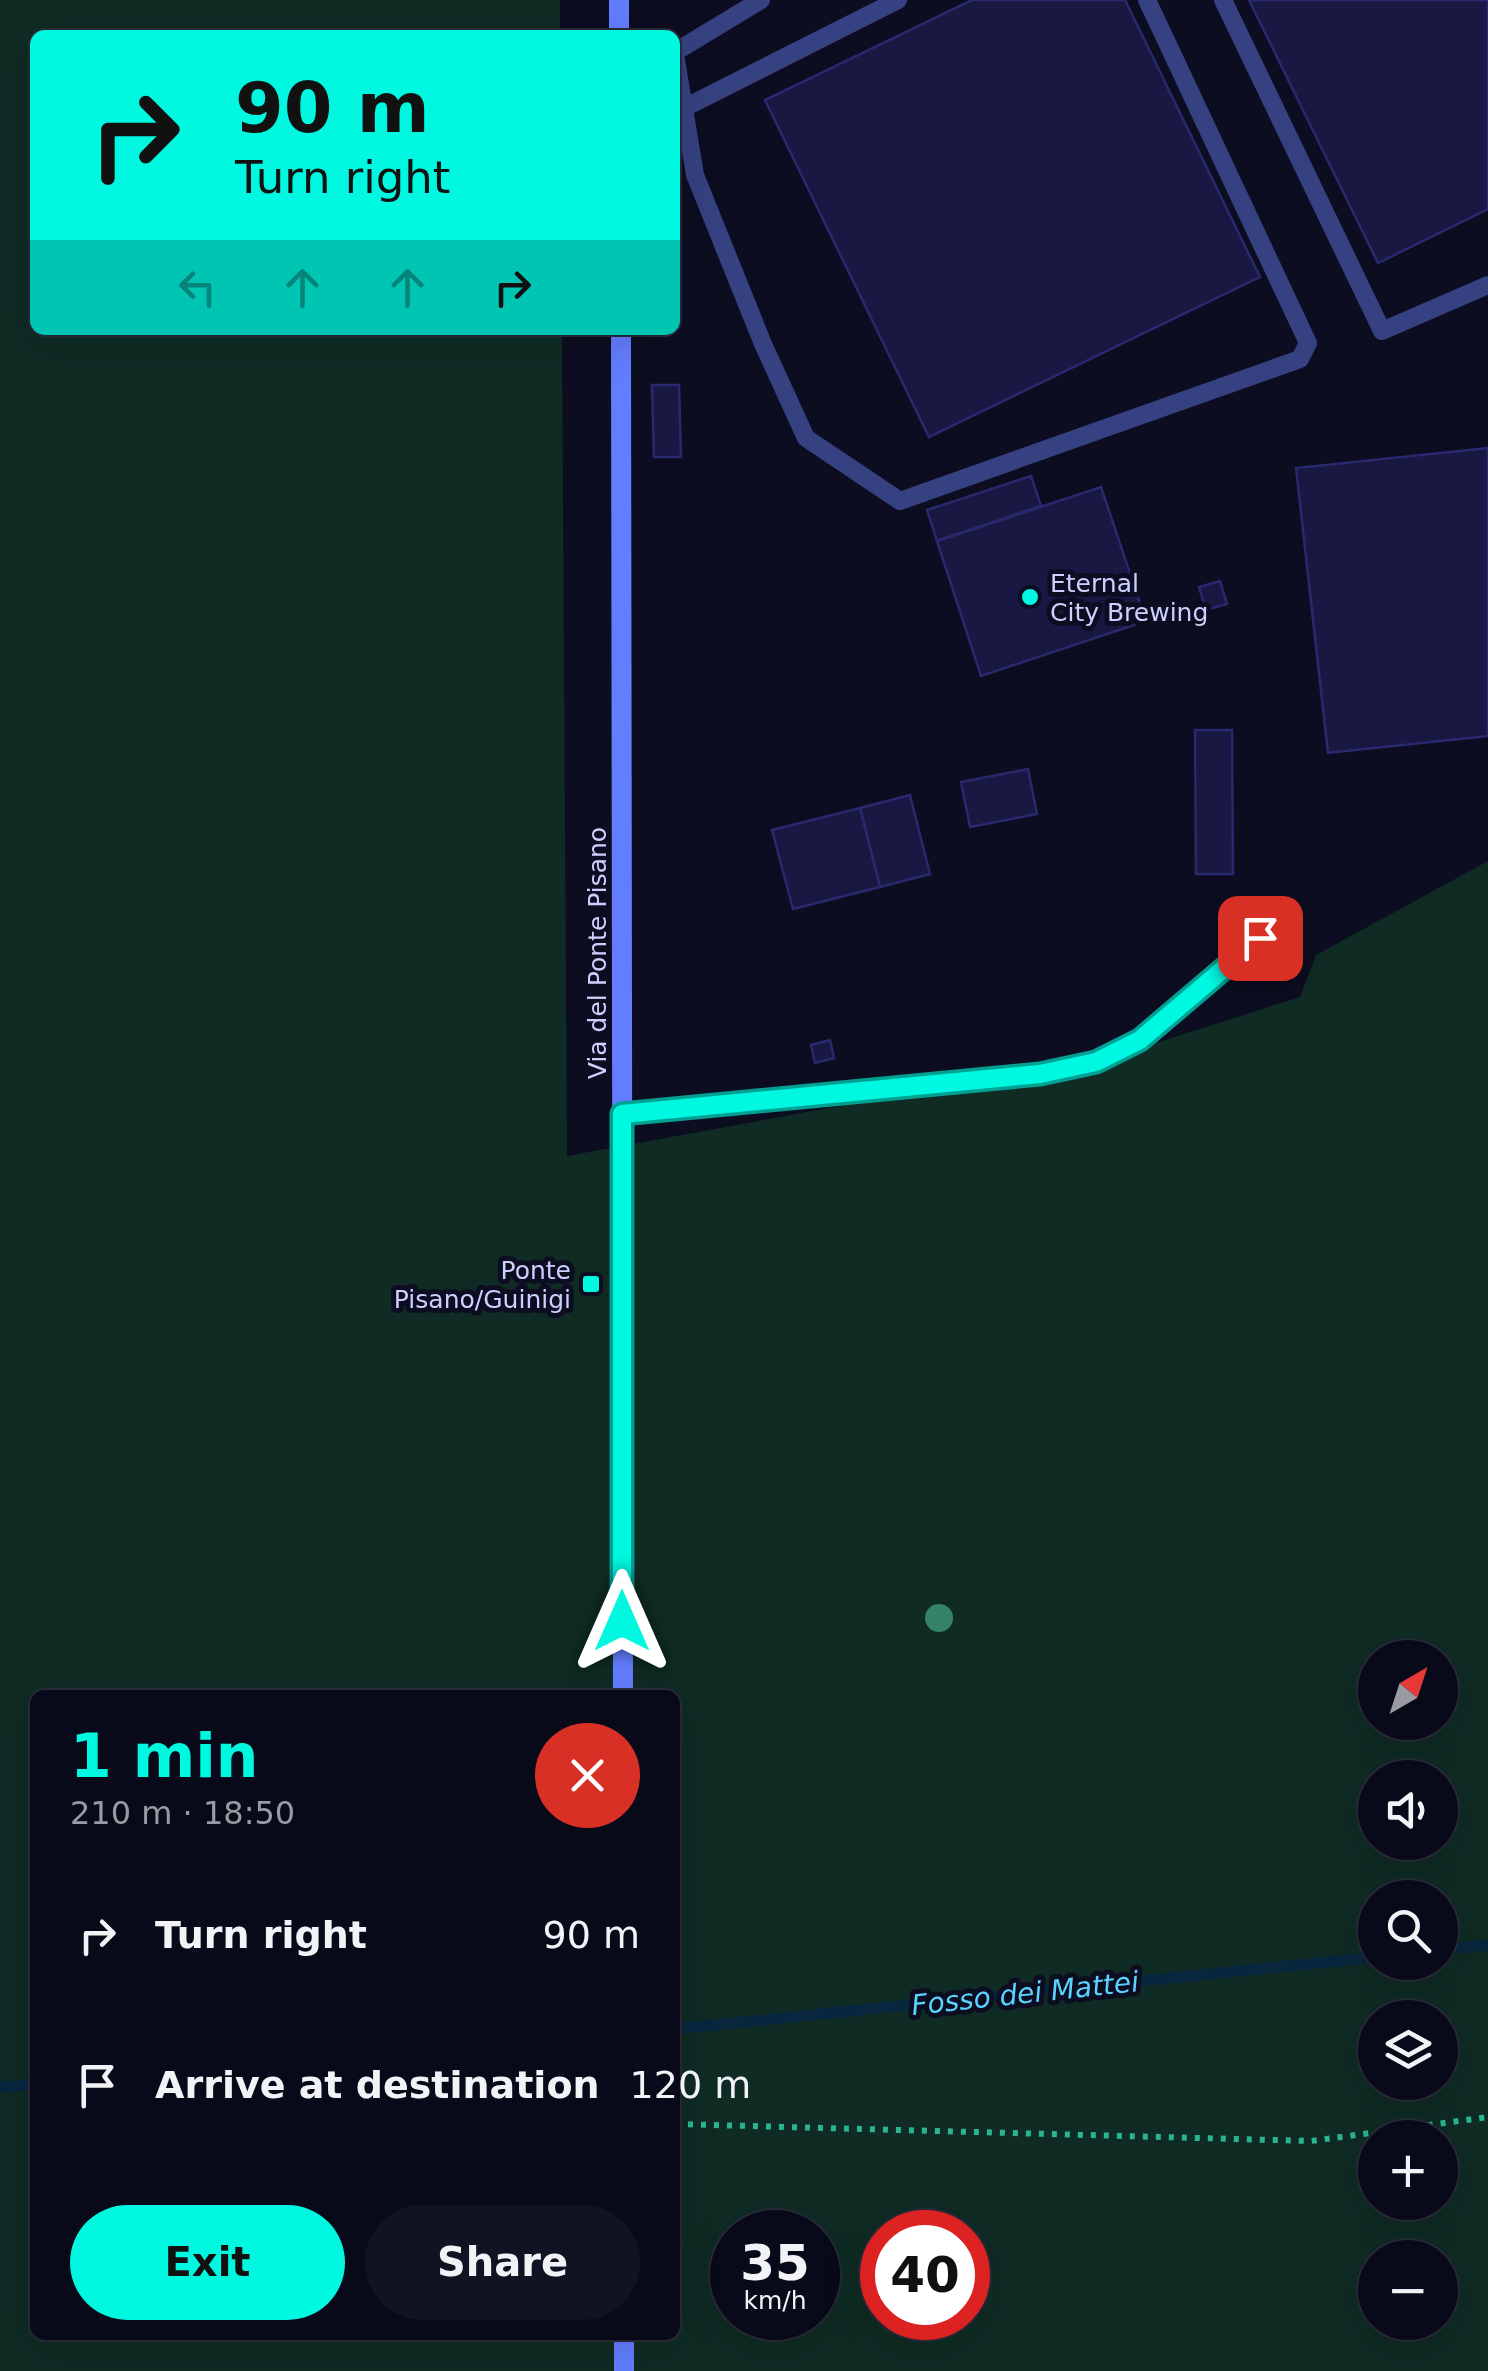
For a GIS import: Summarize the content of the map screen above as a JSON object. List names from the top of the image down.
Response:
{
  "streets": {
    "street": ["Via del Ponte Pisano"]
  },
  "water": ["Fosso dei Mattei"],
  "places": {
    "other": ["Eternal City Brewing"],
    "transit": ["Ponte Pisano/Guinigi"]
  },
  "north": "top right",
  "page": {
    "turn": ["90 m", "Turn right"],
    "map_buttons": ["+", "−"],
    "heading": ["1 min", "210 m · 18:50"],
    "list": [
      {
        "name": "Turn right",
        "value": "90 m"
      },
      {
        "name": "Arrive at destination",
        "value": "120 m"
      }
    ],
    "buttons": ["Exit", "Share"],
    "speed": "35 km/h",
    "limit": "40"
  }
}
